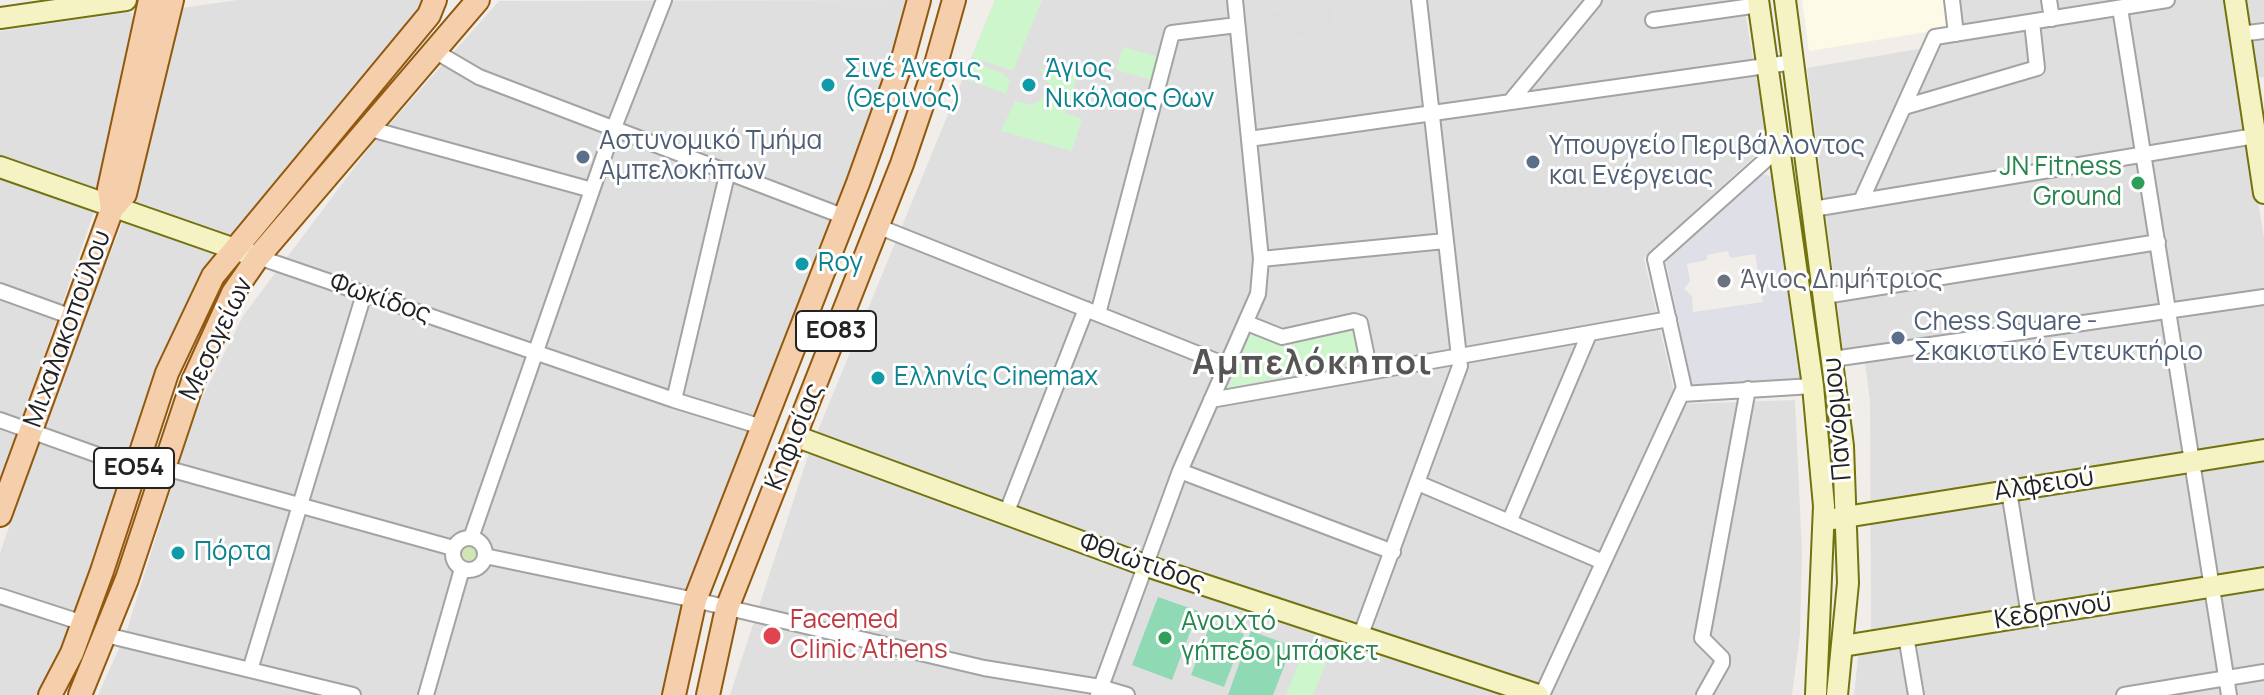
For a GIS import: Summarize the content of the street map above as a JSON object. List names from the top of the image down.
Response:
{
  "streets": {
    "main road": [
      "Μιχαλακοπούλου",
      "ΕΟ83",
      "Μεσογείων",
      "Κηφισίας",
      "ΕΟ54"
    ],
    "street": [
      "Φωκίδος",
      "Πανόρμου",
      "Αλφειού",
      "Φθιώτιδος",
      "Κεδρηνού"
    ]
  },
  "crossings": [
    ["Φωκίδος", "Μιχαλακοπούλου"],
    ["Φωκίδος", "Μεσογείων"],
    ["Φωκίδος", "Κηφισίας"],
    ["Πανόρμου", "Αλφειού"],
    ["Πανόρμου", "Κεδρηνού"],
    ["Κηφισίας", "Φθιώτιδος"]
  ],
  "districts": ["Αμπελόκηποι"],
  "places": [
    "Σινέ Άνεσις (Θερινός)",
    "Άγιος Νικόλαος Θων",
    "Αστυνομικό Τμήμα Αμπελοκήπων",
    "Υπουργείο Περιβάλλοντος και Ενέργειας",
    "JN Fitness Ground",
    "Roy",
    "Άγιος Δημήτριος",
    "Chess Square - Σκακιστικό Εντευκτήριο",
    "Ελληνίς Cinemax",
    "Πόρτα",
    "Facemed Clinic Athens",
    "Ανοιχτό γήπεδο μπάσκετ"
  ]
}
